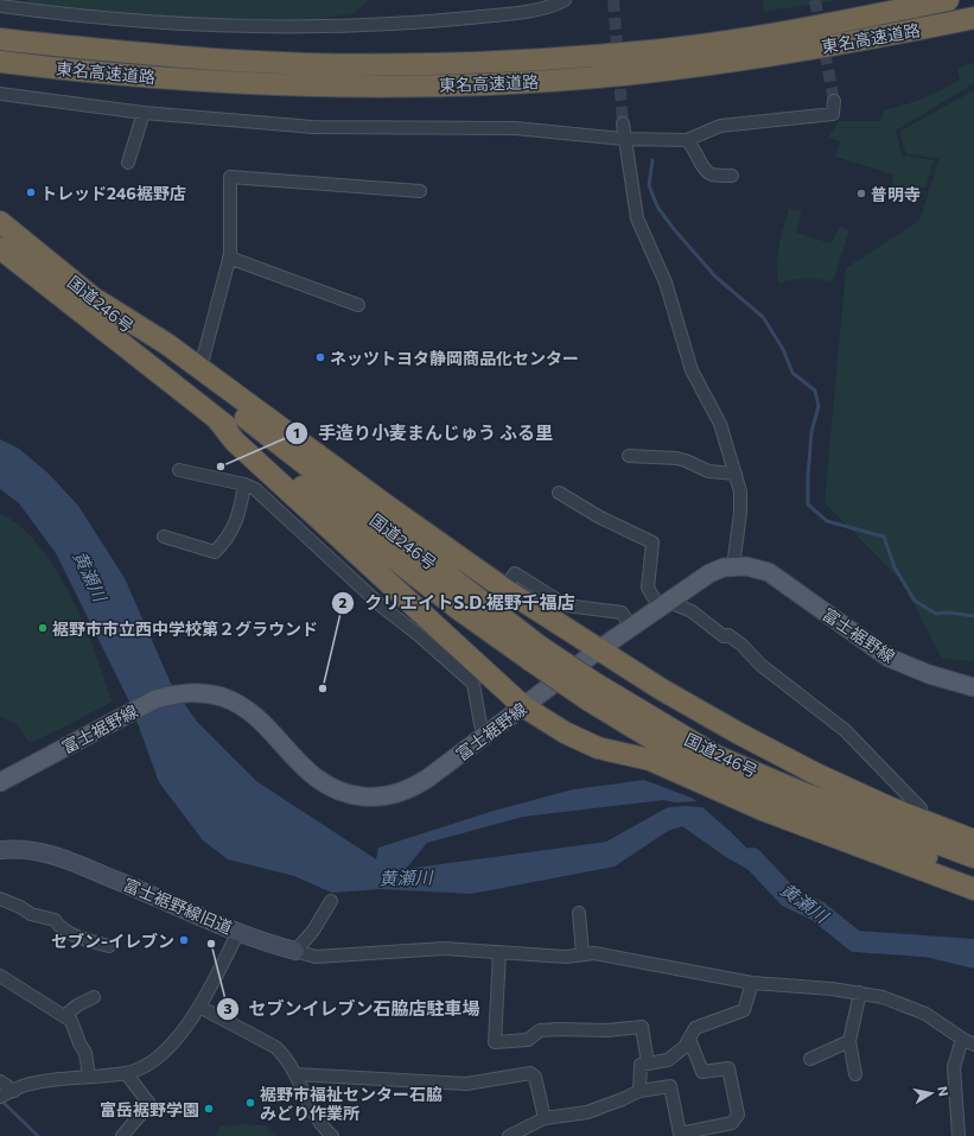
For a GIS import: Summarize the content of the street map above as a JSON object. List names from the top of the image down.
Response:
{
  "streets": {
    "highway": ["東名高速道路", "国道246号"],
    "main road": ["富士裾野線"],
    "street": ["富士裾野線旧道"]
  },
  "water": ["黄瀬川"],
  "places": [
    "トレッド246裾野店",
    "普明寺",
    "ネッツトヨタ静岡商品化センター",
    "手造り小麦まんじゅう ふる里",
    "裾野市市立西中学校第２グラウンド",
    "クリエイトS.D.裾野千福店",
    "セブン-イレブン",
    "セブンイレブン石脇店駐車場",
    "裾野市福祉センター石脇 みどり作業所",
    "富岳裾野学園"
  ],
  "north": "right"
}
